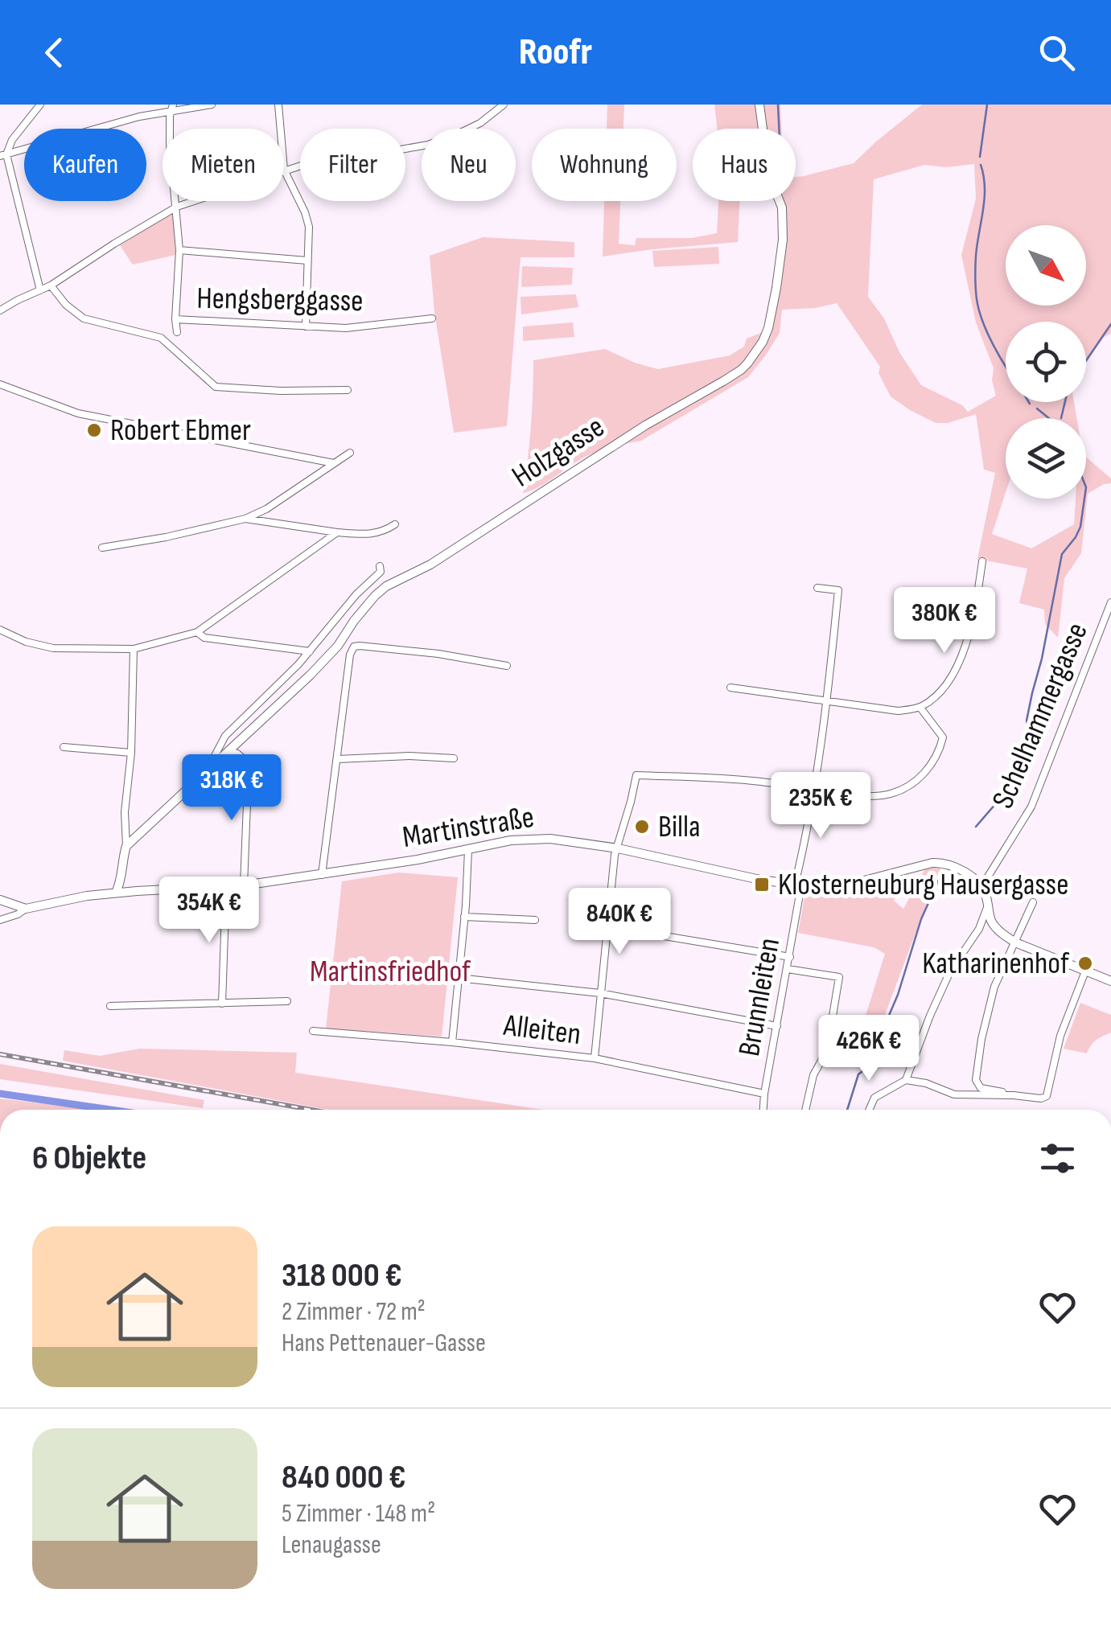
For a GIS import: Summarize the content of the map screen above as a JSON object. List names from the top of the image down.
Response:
{
  "streets": {
    "main road": ["Holzgasse", "Martinstraße"],
    "street": [
      "Hengsberggasse",
      "Schelhammergasse",
      "Brunnleiten",
      "Alleiten"
    ]
  },
  "crossings": [
    ["Schelhammergasse", "Martinstraße"],
    ["Martinstraße", "Brunnleiten"],
    ["Brunnleiten", "Alleiten"]
  ],
  "parks": ["Martinsfriedhof"],
  "places": {
    "other": ["Robert Ebmer", "Billa", "Katharinenhof"],
    "transit": ["Klosterneuburg Hausergasse"]
  },
  "north": "bottom right",
  "page": {
    "header": "Roofr",
    "chip": [
      "Kaufen",
      "Mieten",
      "Filter",
      "Neu",
      "Wohnung",
      "Haus"
    ],
    "price": [
      "380K €",
      "318K €",
      "235K €",
      "354K €",
      "840K €",
      "426K €"
    ],
    "heading": "6 Objekte",
    "list": [
      {
        "name": "318 000 €",
        "note": "2 Zimmer · 72 m² · Hans Pettenauer-Gasse"
      },
      {
        "name": "840 000 €",
        "note": "5 Zimmer · 148 m² · Lenaugasse"
      }
    ]
  }
}
